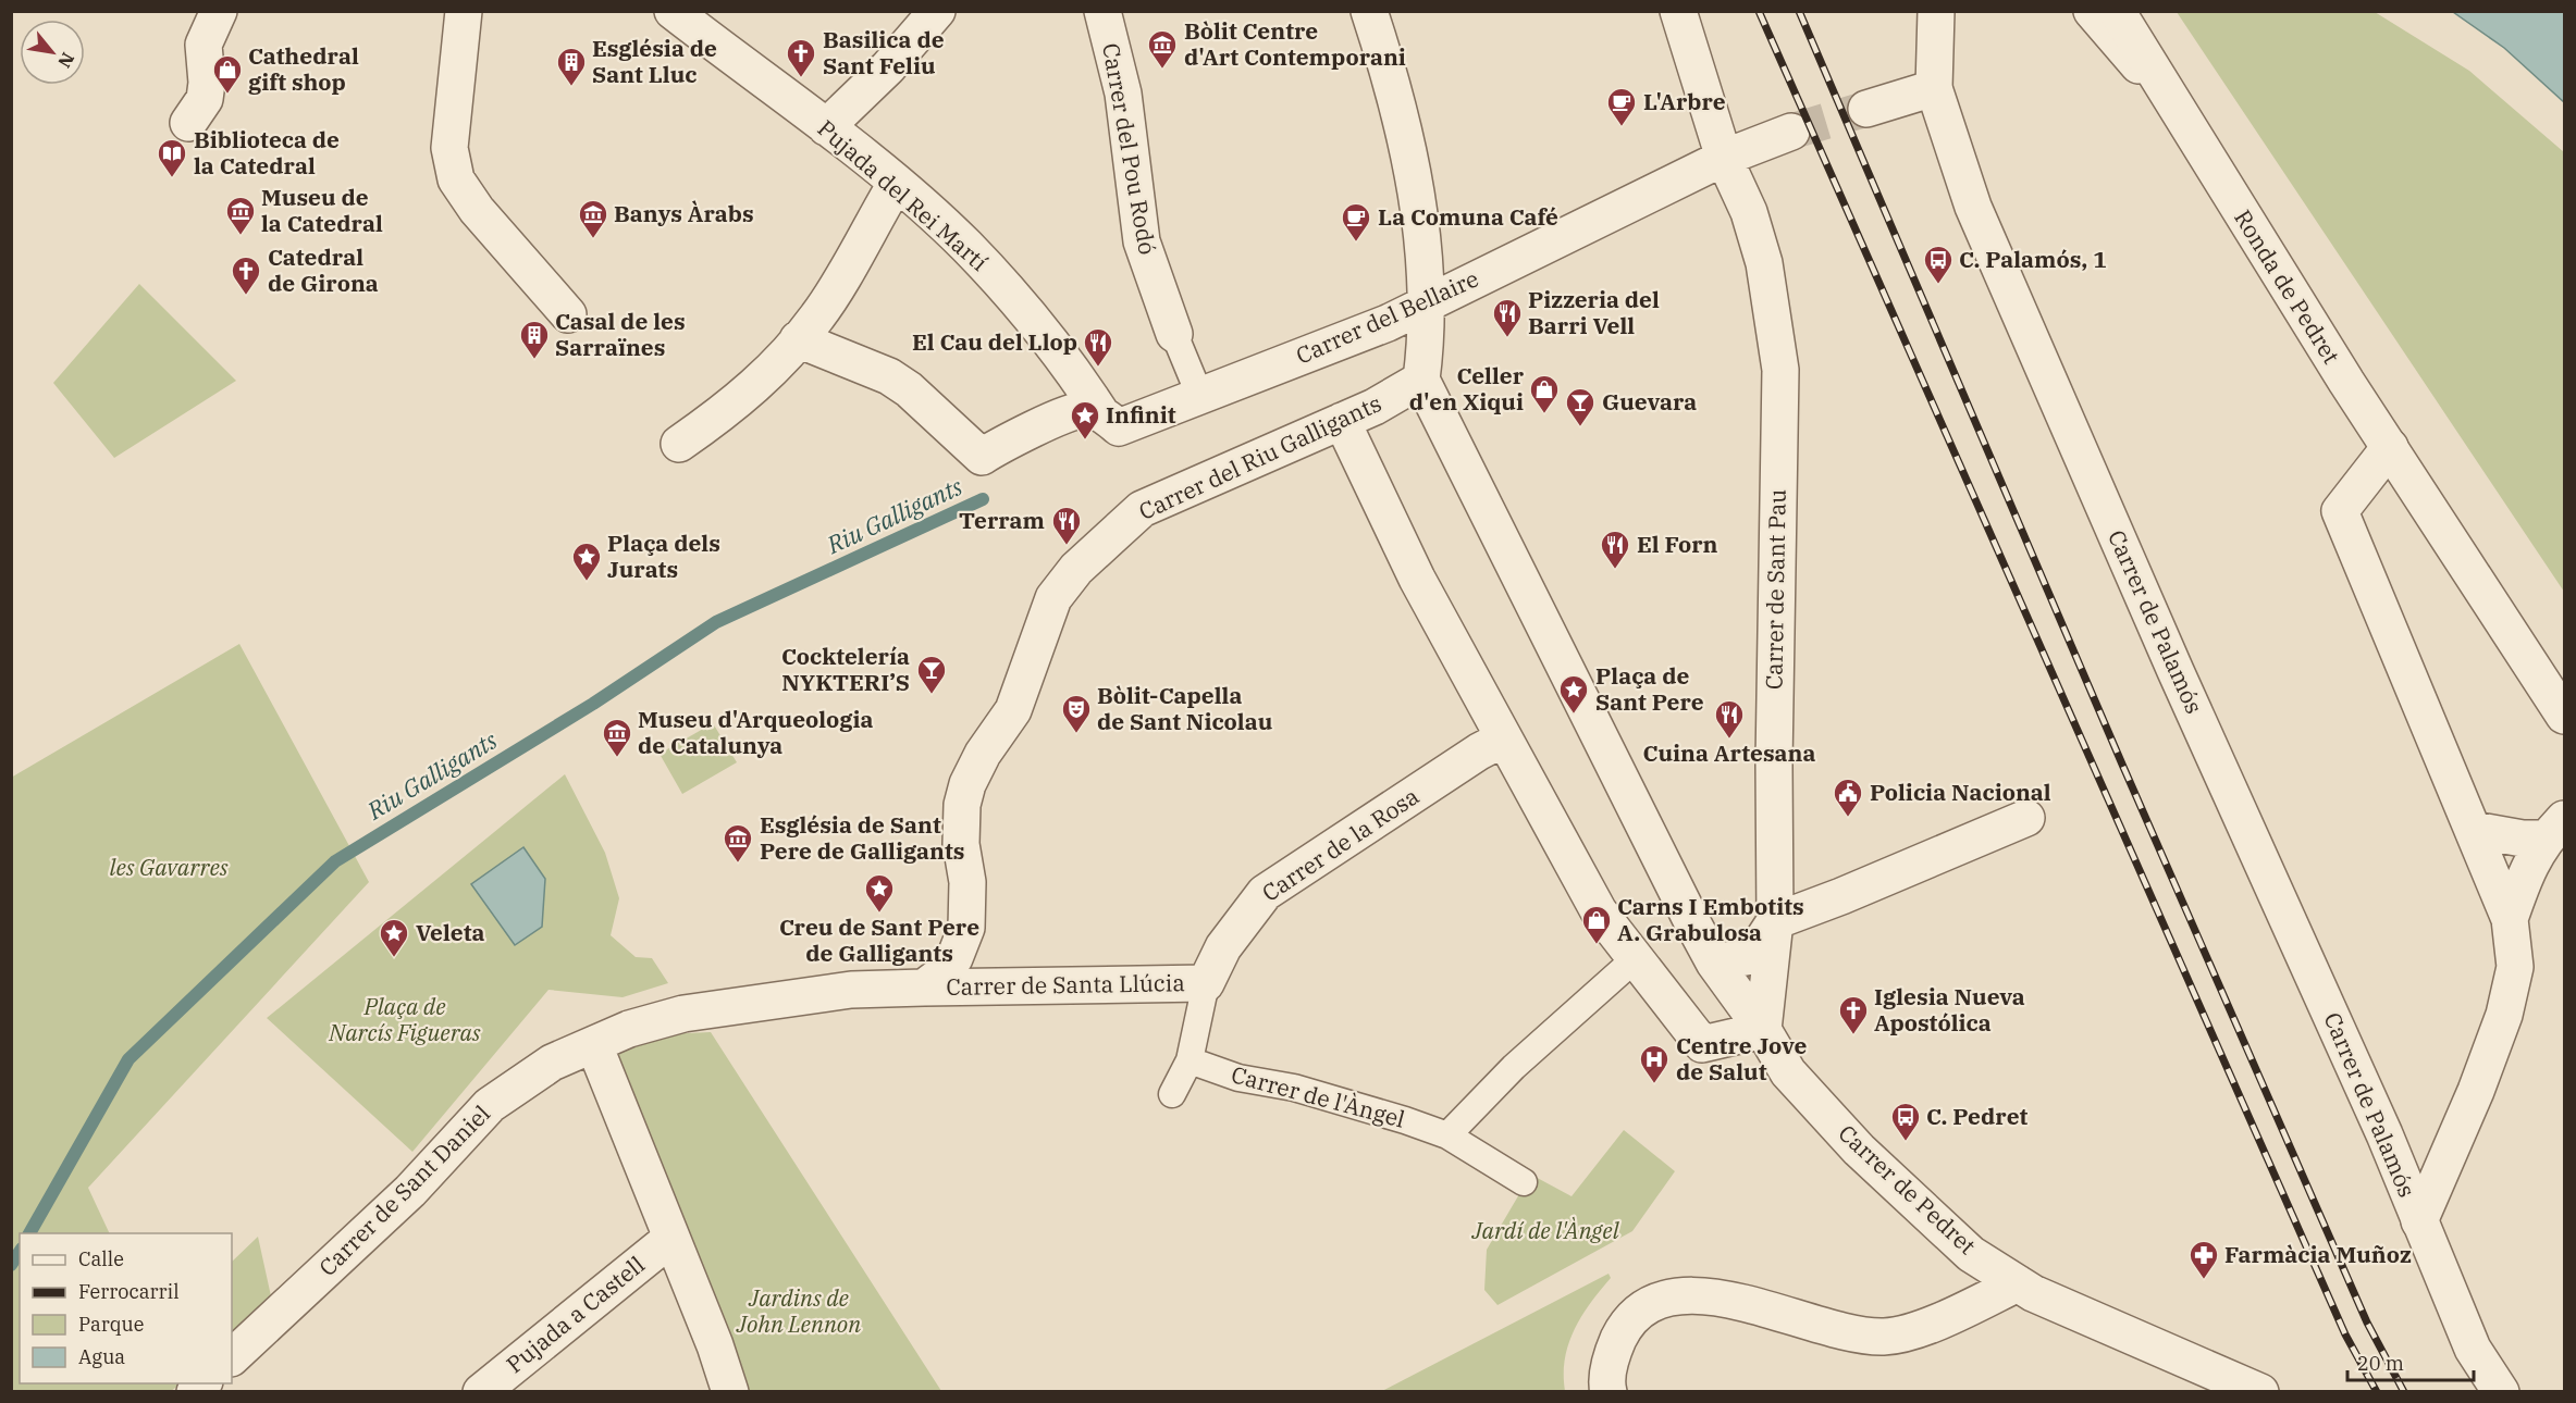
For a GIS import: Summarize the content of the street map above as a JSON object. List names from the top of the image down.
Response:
{
  "streets": {
    "street": [
      "Carrer del Pou Rodó",
      "Pujada del Rei Martí",
      "Ronda de Pedret",
      "Carrer del Bellaire",
      "Carrer del Riu Galligants",
      "Carrer de Sant Pau",
      "Carrer de Palamós",
      "Carrer de la Rosa",
      "Carrer de Santa Llúcia",
      "Carrer de l'Àngel",
      "Carrer de Pedret",
      "Carrer de Sant Daniel",
      "Pujada a Castell"
    ]
  },
  "crossings": [
    ["Carrer del Pou Rodó", "Carrer del Bellaire"],
    ["Pujada del Rei Martí", "Carrer del Bellaire"],
    ["Carrer del Bellaire", "Carrer de Sant Pau"],
    ["Carrer del Riu Galligants", "Carrer de Santa Llúcia"],
    ["Carrer de Sant Pau", "Carrer de Pedret"],
    ["Carrer de la Rosa", "Carrer de Santa Llúcia"],
    ["Carrer de la Rosa", "Carrer de l'Àngel"],
    ["Carrer de Santa Llúcia", "Carrer de Sant Daniel"],
    ["Carrer de Santa Llúcia", "Pujada a Castell"],
    ["Carrer de Sant Daniel", "Pujada a Castell"]
  ],
  "water": ["Riu Galligants"],
  "parks": [
    "les Gavarres",
    "Plaça de Narcís Figueras",
    "Jardí de l'Àngel",
    "Jardins de John Lennon"
  ],
  "places": {
    "museum": [
      "Bòlit Centre d'Art Contemporani",
      "Museu de la Catedral",
      "Banys Àrabs",
      "Museu d'Arqueologia de Catalunya",
      "Església de Sant Pere de Galligants"
    ],
    "church": ["Basilica de Sant Feliu", "Catedral de Girona", "Iglesia Nueva Apostólica"],
    "building": ["Església de Sant Lluc", "Casal de les Sarraïnes"],
    "shop": ["Cathedral gift shop", "Celler d'en Xiqui", "Carns I Embotits A. Grabulosa"],
    "cafe": ["L'Arbre", "La Comuna Café"],
    "library": ["Biblioteca de la Catedral"],
    "bus stop": ["C. Palamós, 1", "C. Pedret"],
    "restaurant": [
      "Pizzeria del Barri Vell",
      "El Cau del Llop",
      "Terram",
      "El Forn",
      "Cuina Artesana"
    ],
    "bar": ["Guevara", "Cocktelería NYKTERI’S"],
    "place": [
      "Infinit",
      "Plaça dels Jurats",
      "Plaça de Sant Pere",
      "Creu de Sant Pere de Galligants",
      "Veleta"
    ],
    "theatre": ["Bòlit-Capella de Sant Nicolau"],
    "public building": ["Policia Nacional"],
    "hospital": ["Centre Jove de Salut"],
    "pharmacy": ["Farmàcia Muñoz"]
  },
  "legend": [
    "Calle",
    "Ferrocarril",
    "Parque",
    "Agua"
  ],
  "scale_bar": "20 m",
  "north": "bottom right"
}
